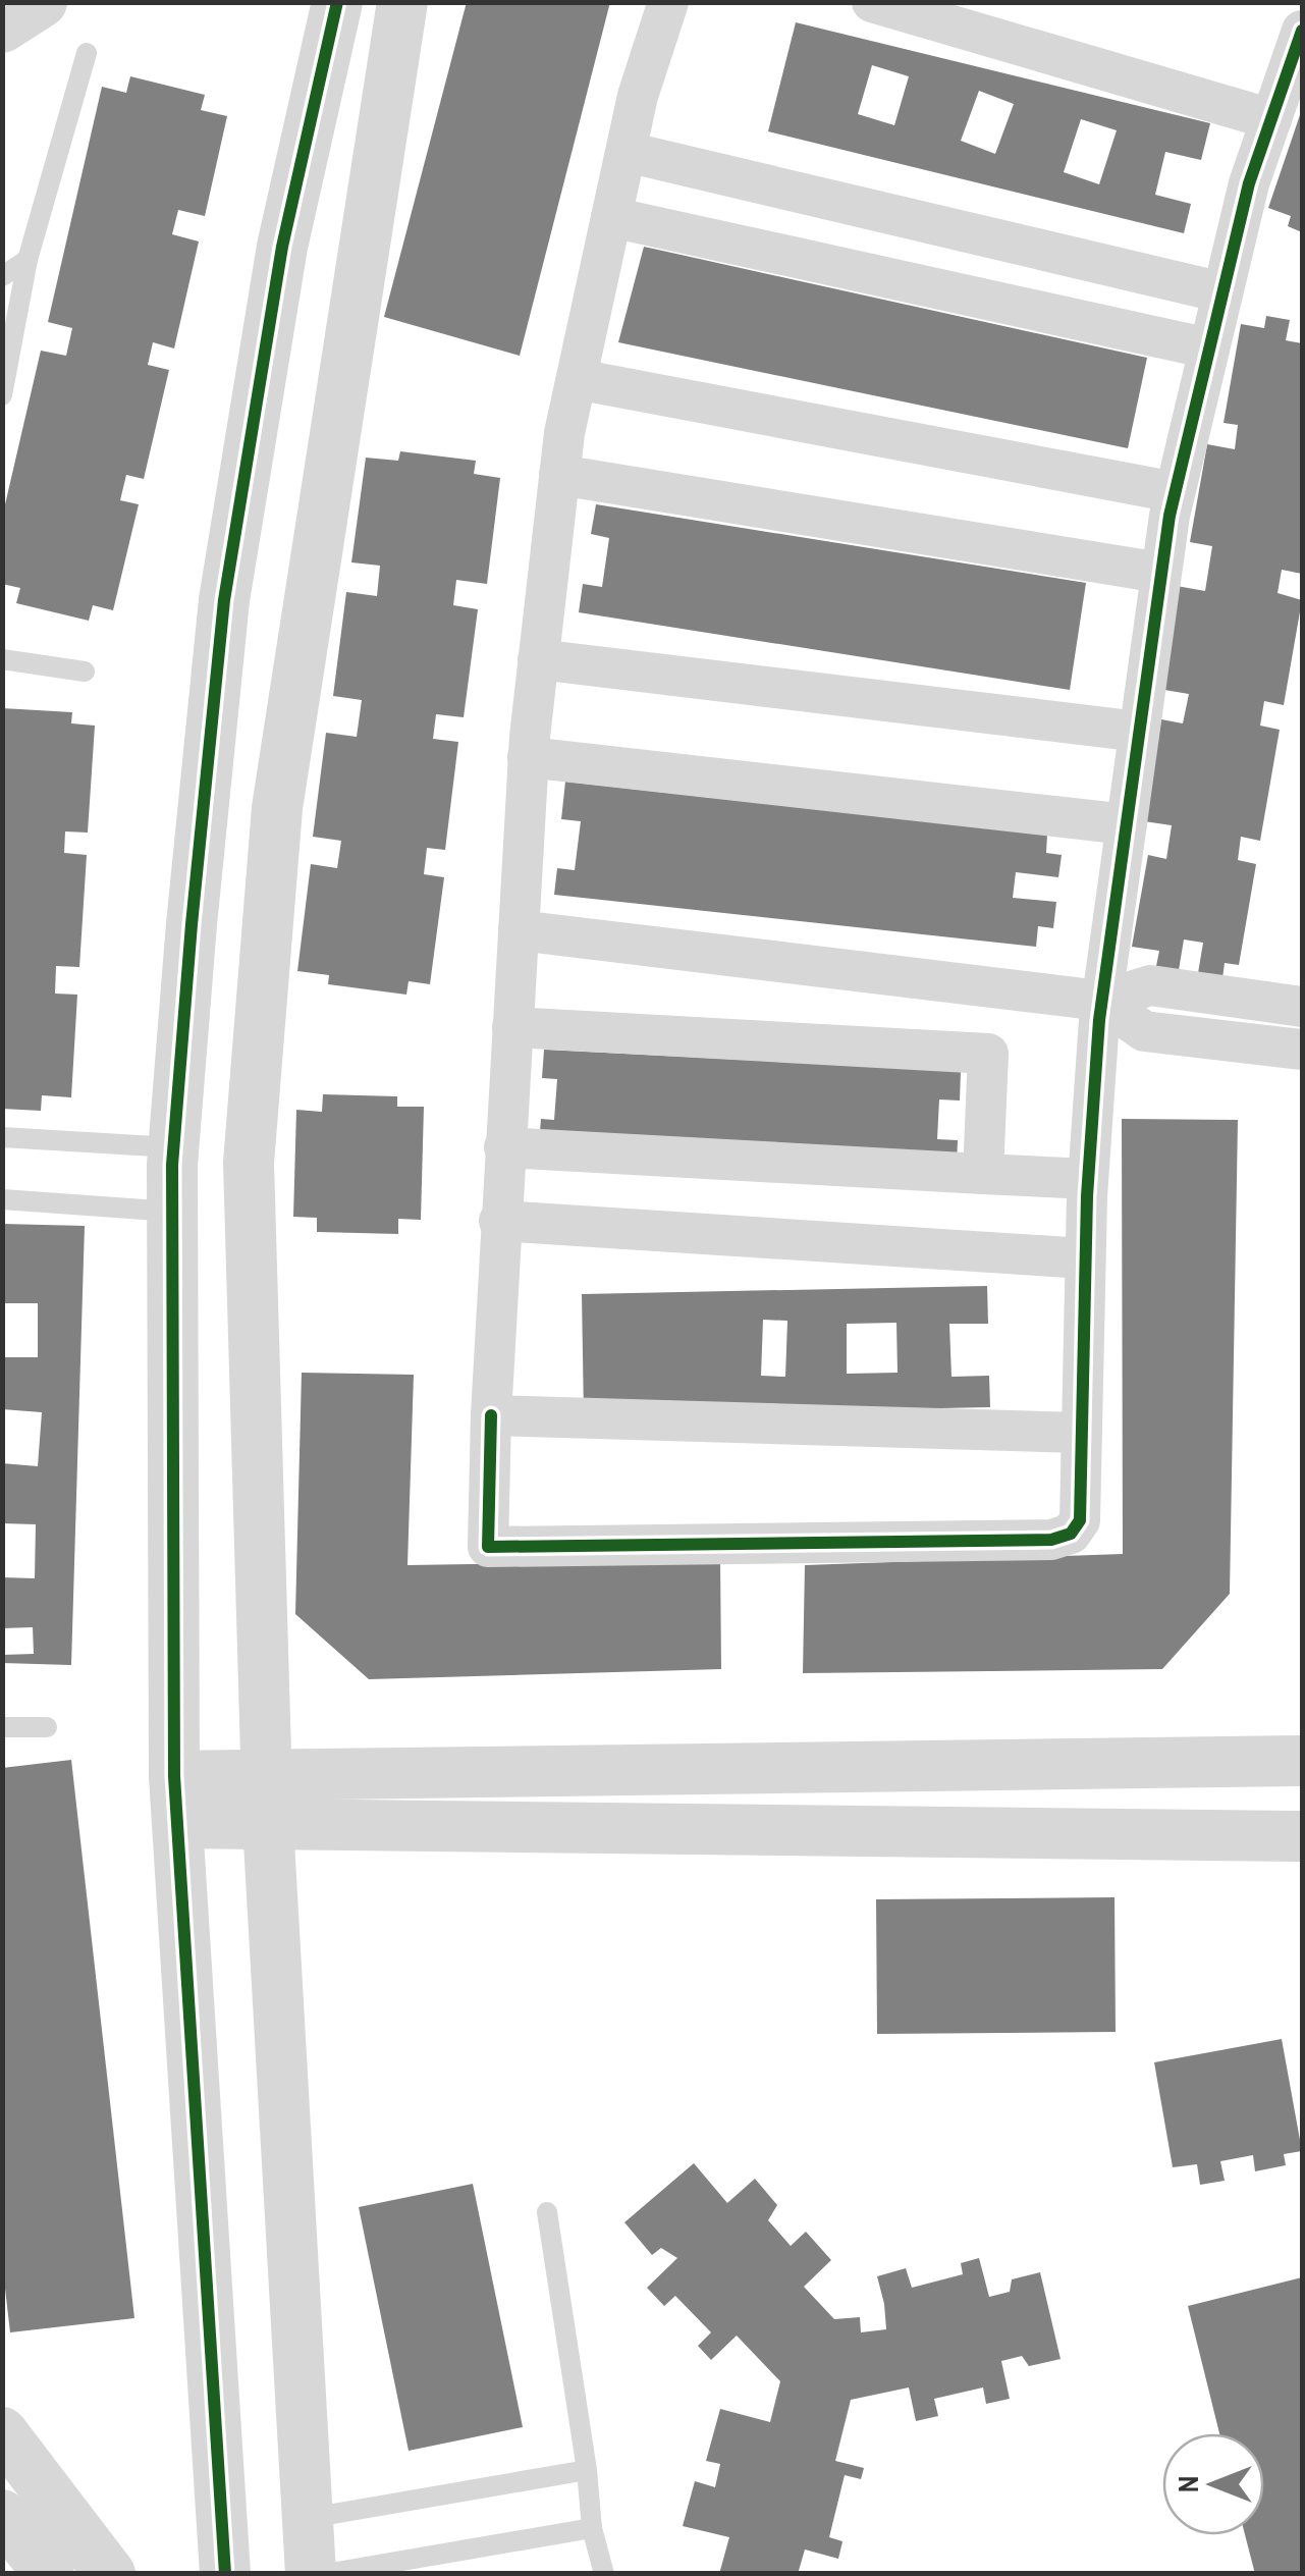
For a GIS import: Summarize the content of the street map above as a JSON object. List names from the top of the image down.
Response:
{
  "north": "left"
}
